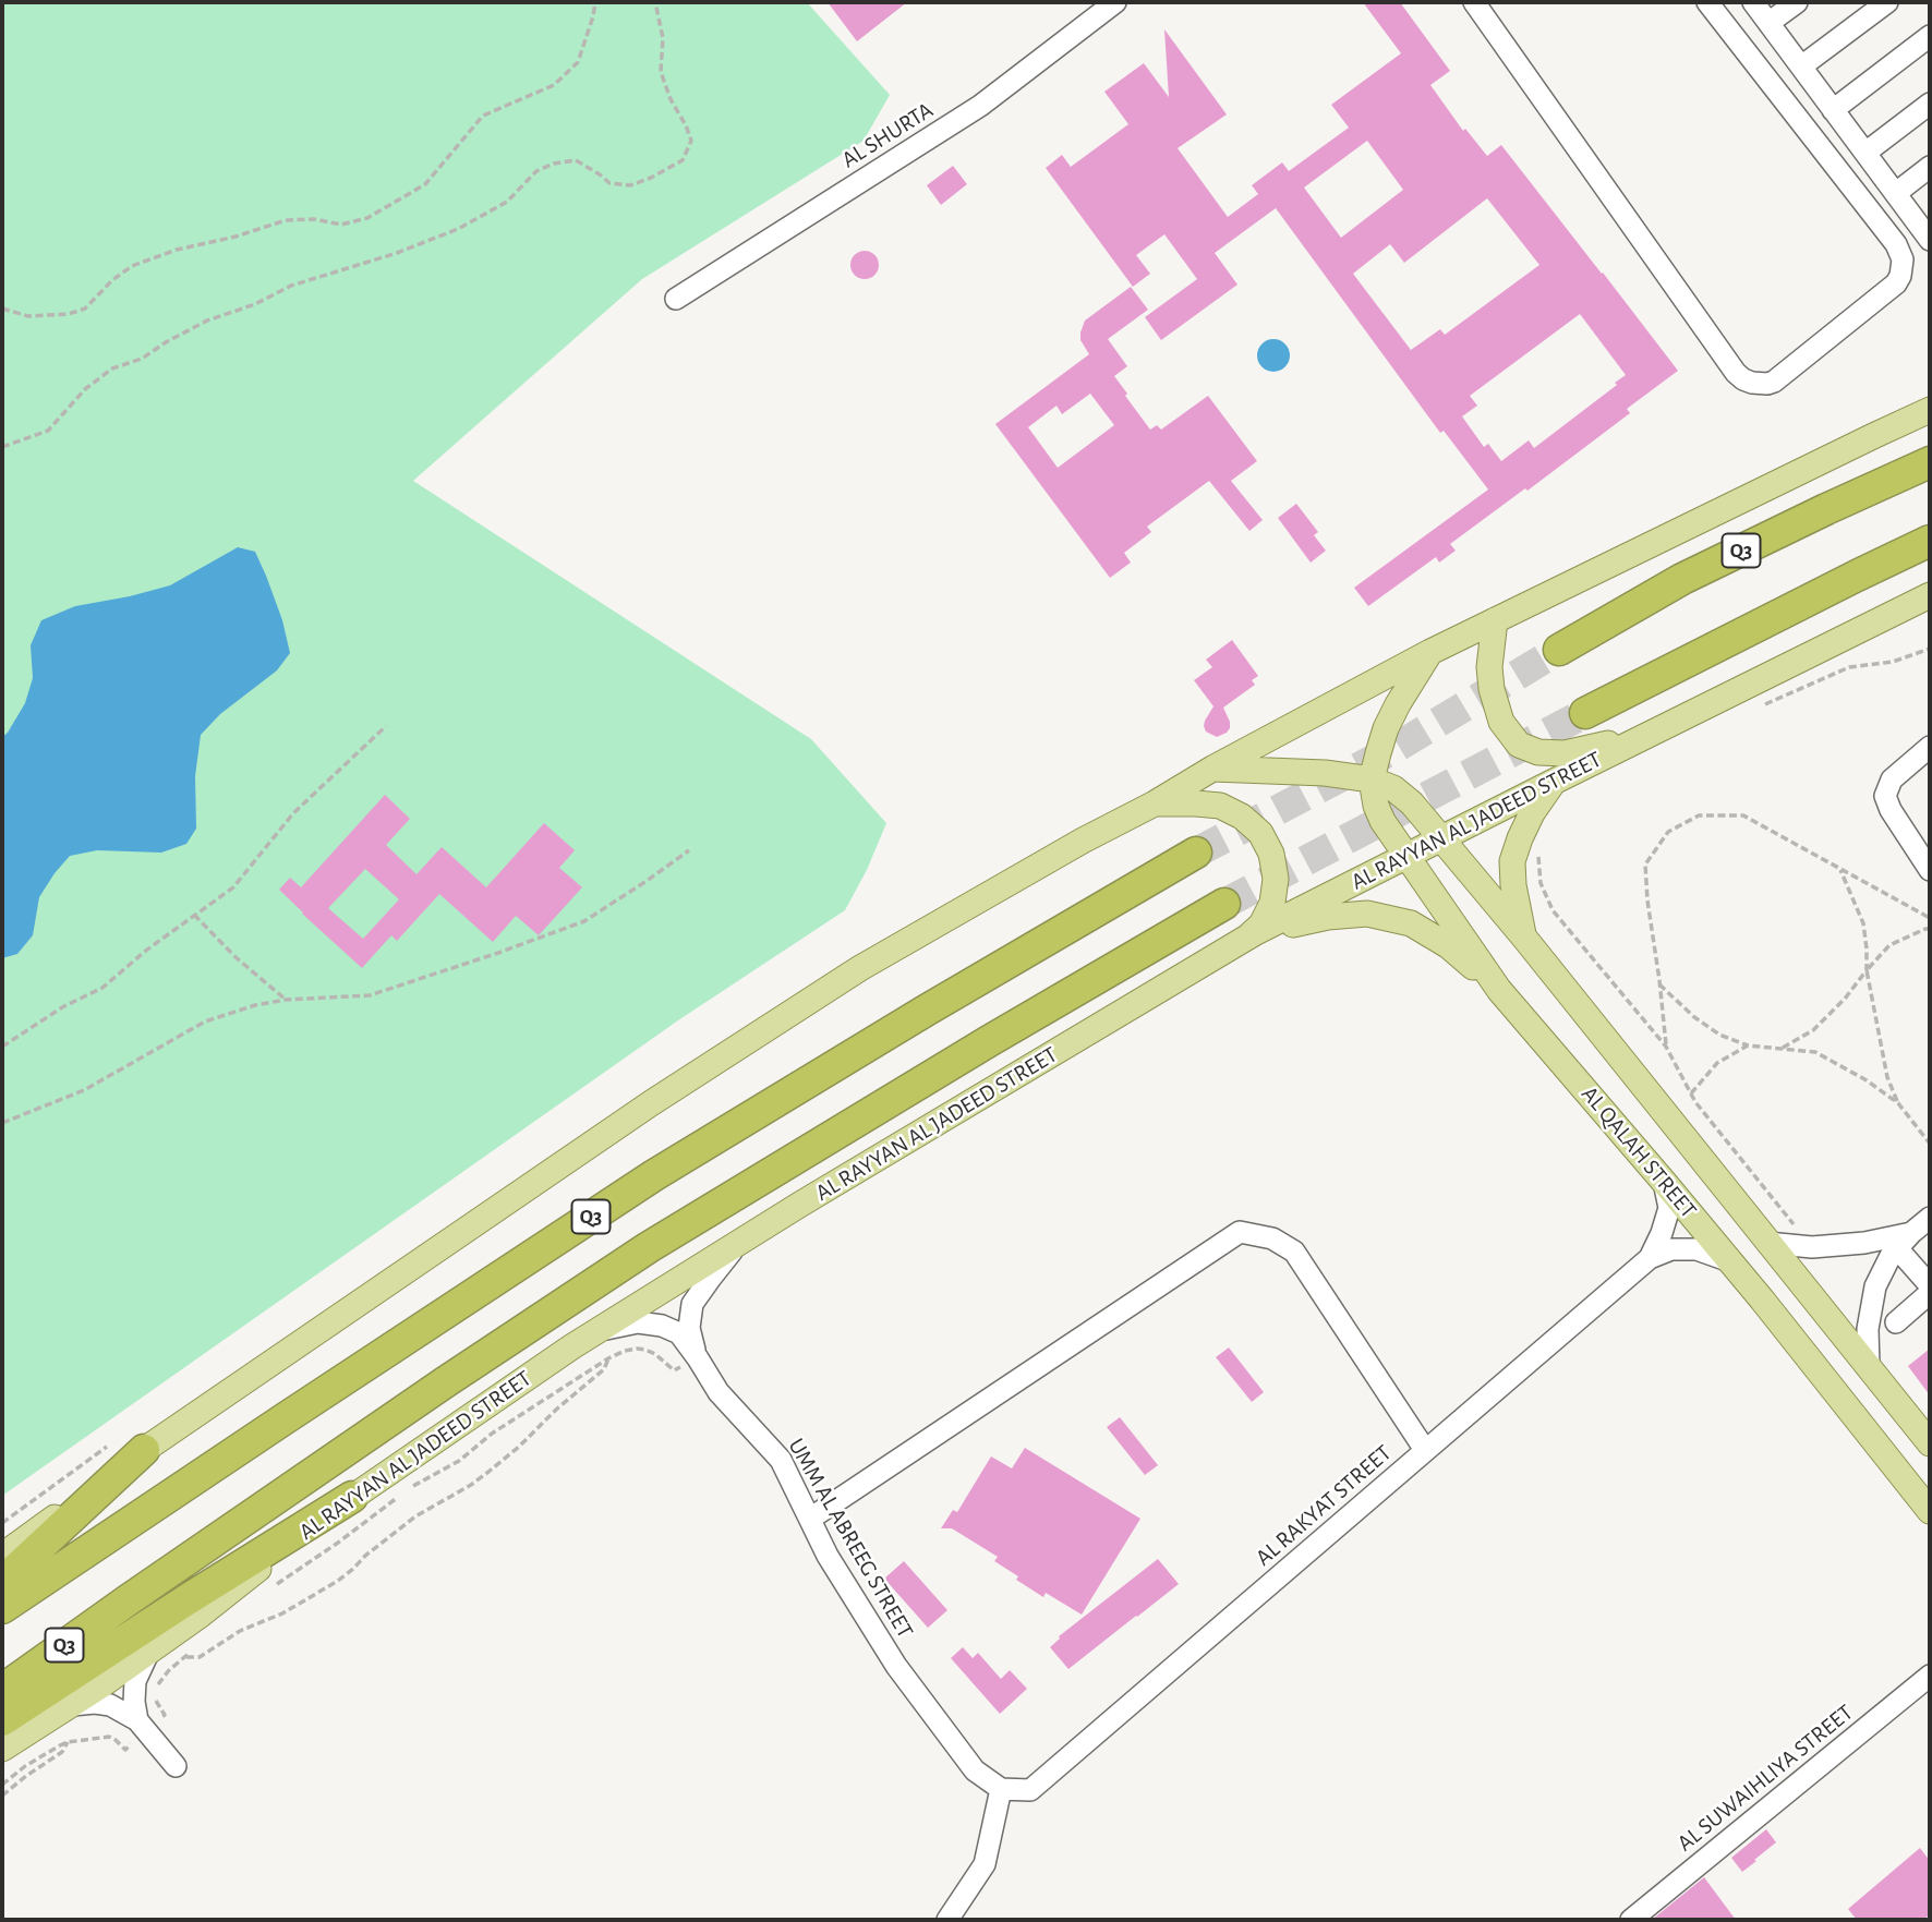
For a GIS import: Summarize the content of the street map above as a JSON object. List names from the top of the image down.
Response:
{
  "streets": {
    "highway": ["Q3", "AL RAYYAN AL JADEED STREET"],
    "main road": ["AL QALAH STREET"],
    "street": [
      "AL SHURTA",
      "AL RAKYAT STREET",
      "UMM AL ABREEG STREET",
      "AL SUWAIHLIYA STREET"
    ]
  },
  "crossings": [
    ["AL RAYYAN AL JADEED STREET", "AL QALAH STREET"],
    ["AL RAYYAN AL JADEED STREET", "UMM AL ABREEG STREET"],
    ["AL QALAH STREET", "AL RAKYAT STREET"],
    ["AL RAKYAT STREET", "UMM AL ABREEG STREET"]
  ]
}
